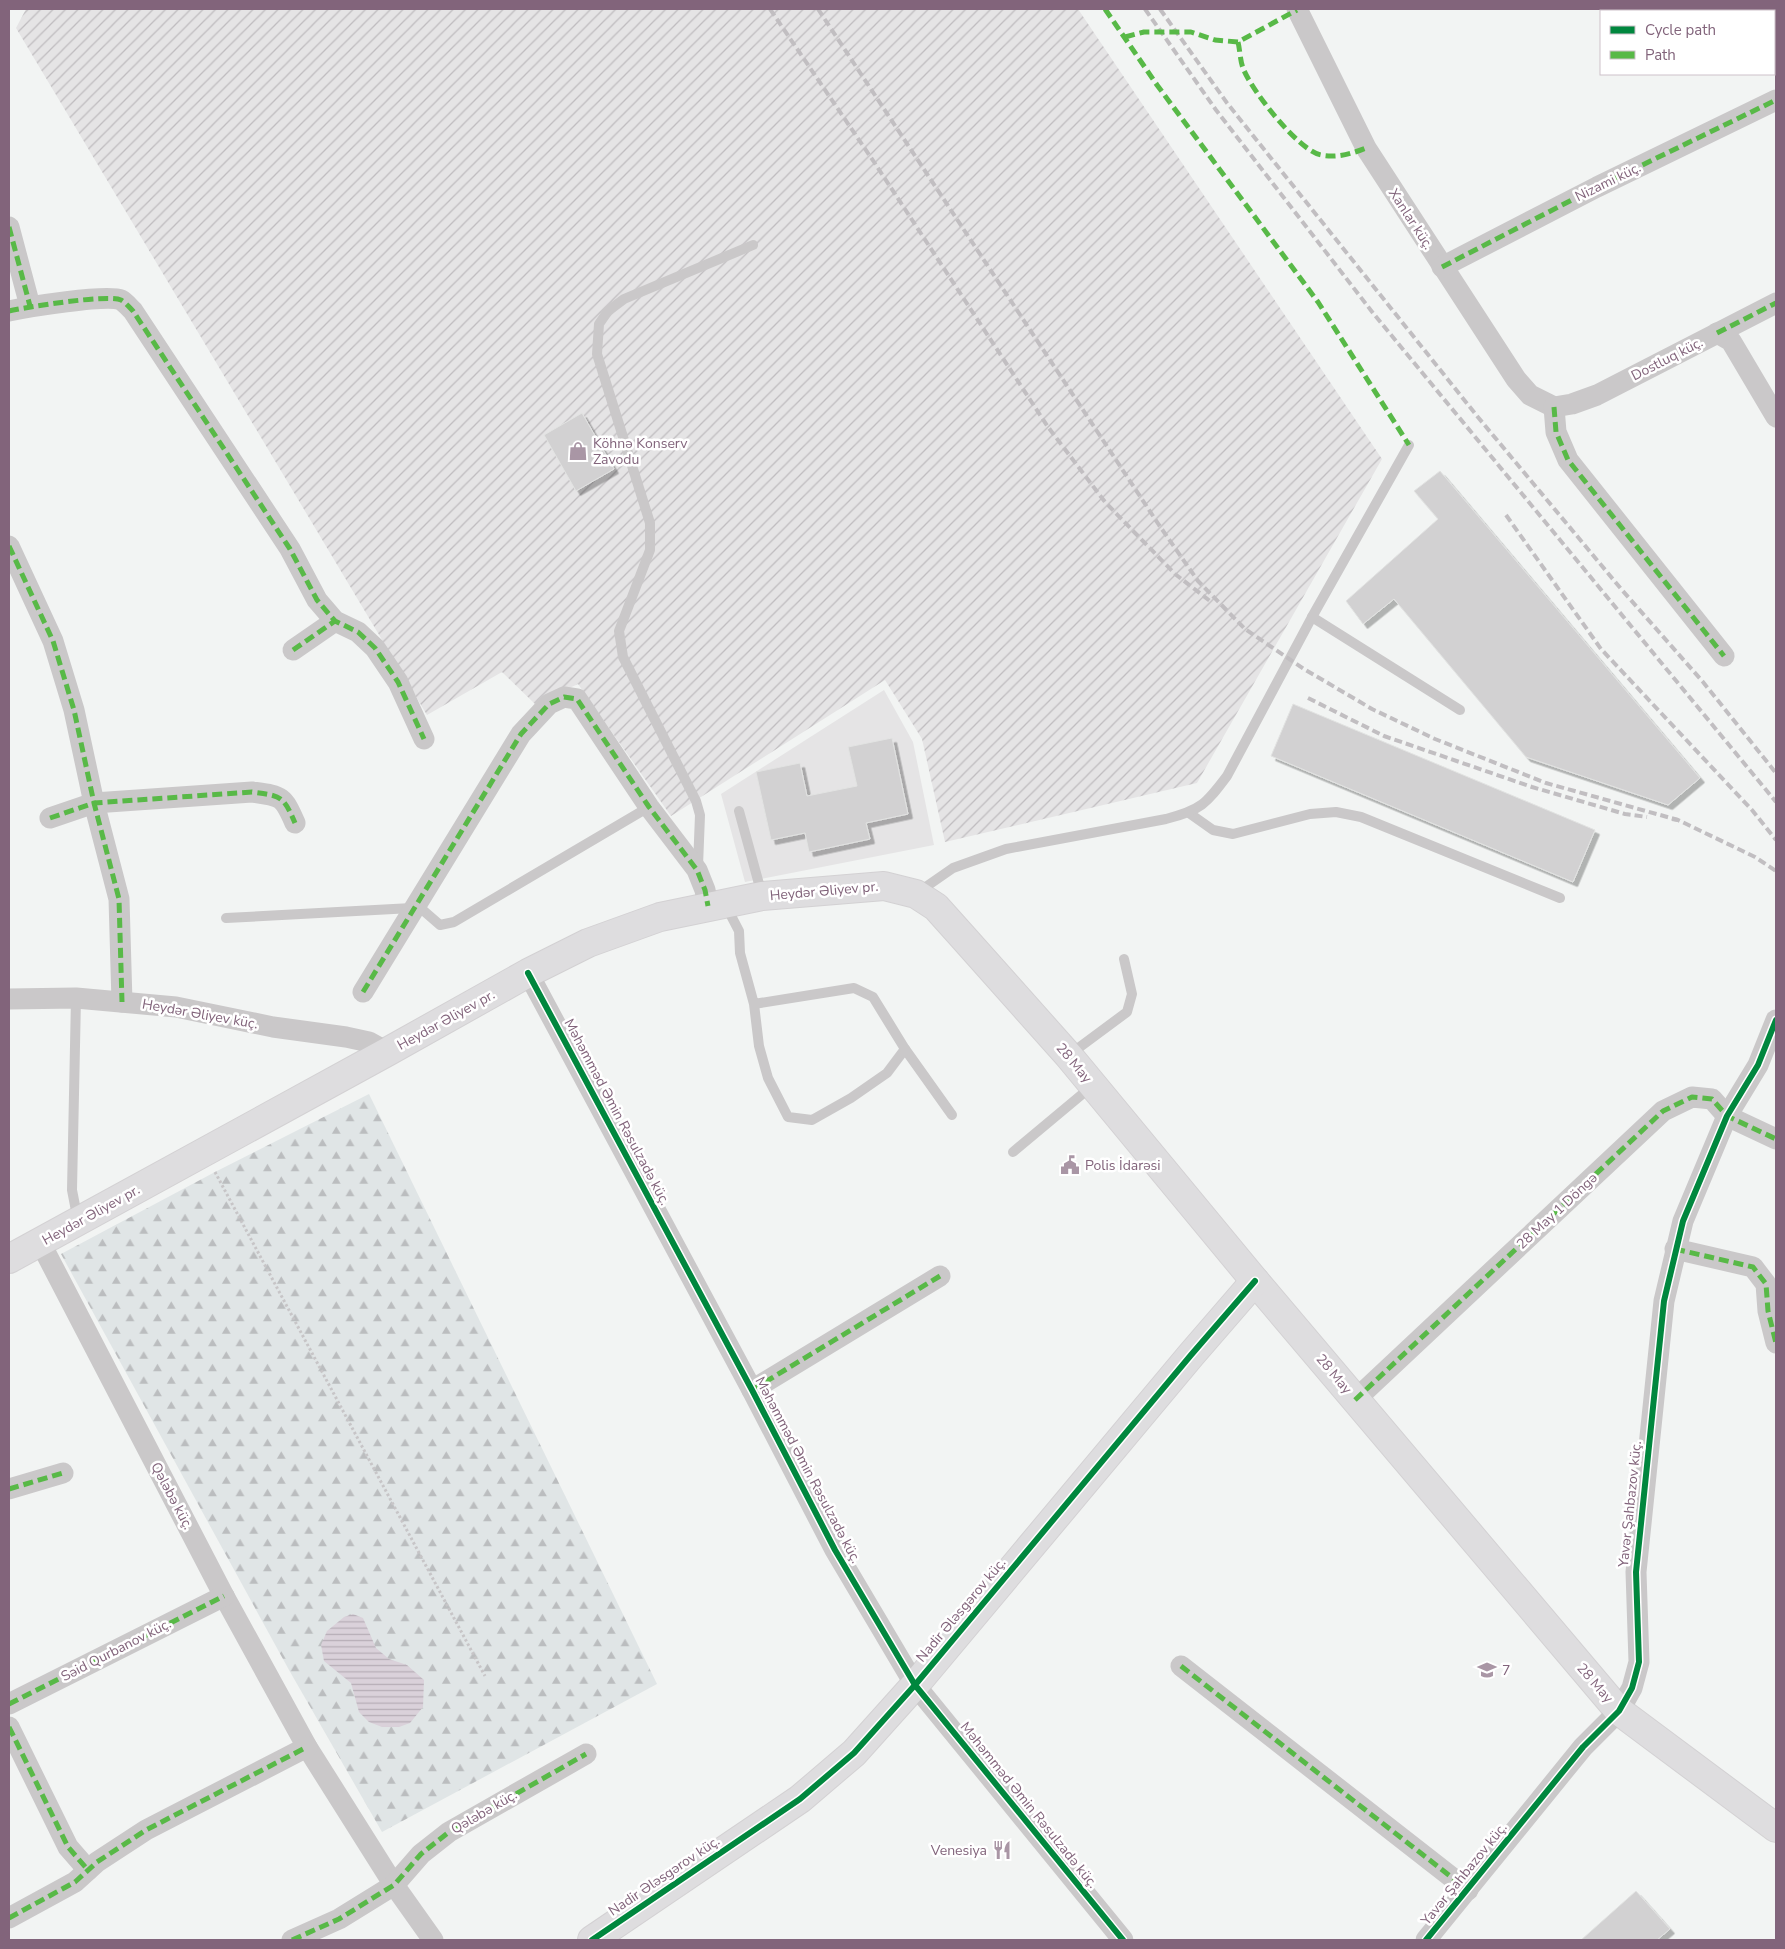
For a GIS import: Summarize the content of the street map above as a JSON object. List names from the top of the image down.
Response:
{
  "streets": {
    "main road": ["Heydər Əliyev pr.", "28 May", "Nadir Ələsgərov küç."],
    "street": [
      "Nizami küç.",
      "Xanlar küç.",
      "Dostluq küç.",
      "Heydər Əliyev küç.",
      "Məhəmməd Əmin Rəsulzadə küç.",
      "28 May 1 Döngə",
      "Qələbə küç.",
      "Yavər Şahbazov küç.",
      "Səid Qurbanov küç."
    ]
  },
  "crossings": [
    ["Nizami küç.", "Xanlar küç."],
    ["Xanlar küç.", "Dostluq küç."],
    ["Heydər Əliyev pr.", "Heydər Əliyev küç."],
    ["Heydər Əliyev pr.", "28 May"],
    ["Heydər Əliyev pr.", "Məhəmməd Əmin Rəsulzadə küç."],
    ["Heydər Əliyev pr.", "Qələbə küç."],
    ["28 May", "28 May 1 Döngə"],
    ["28 May", "Yavər Şahbazov küç."],
    ["28 May", "Nadir Ələsgərov küç."],
    ["Məhəmməd Əmin Rəsulzadə küç.", "Nadir Ələsgərov küç."],
    ["28 May 1 Döngə", "Yavər Şahbazov küç."],
    ["Qələbə küç.", "Səid Qurbanov küç."]
  ],
  "places": {
    "shop": ["Köhnə Konserv Zavodu"],
    "public building": ["Polis İdarəsi"],
    "school or university": ["7"],
    "restaurant": ["Venesiya"]
  },
  "legend": ["Cycle path", "Path"]
}
